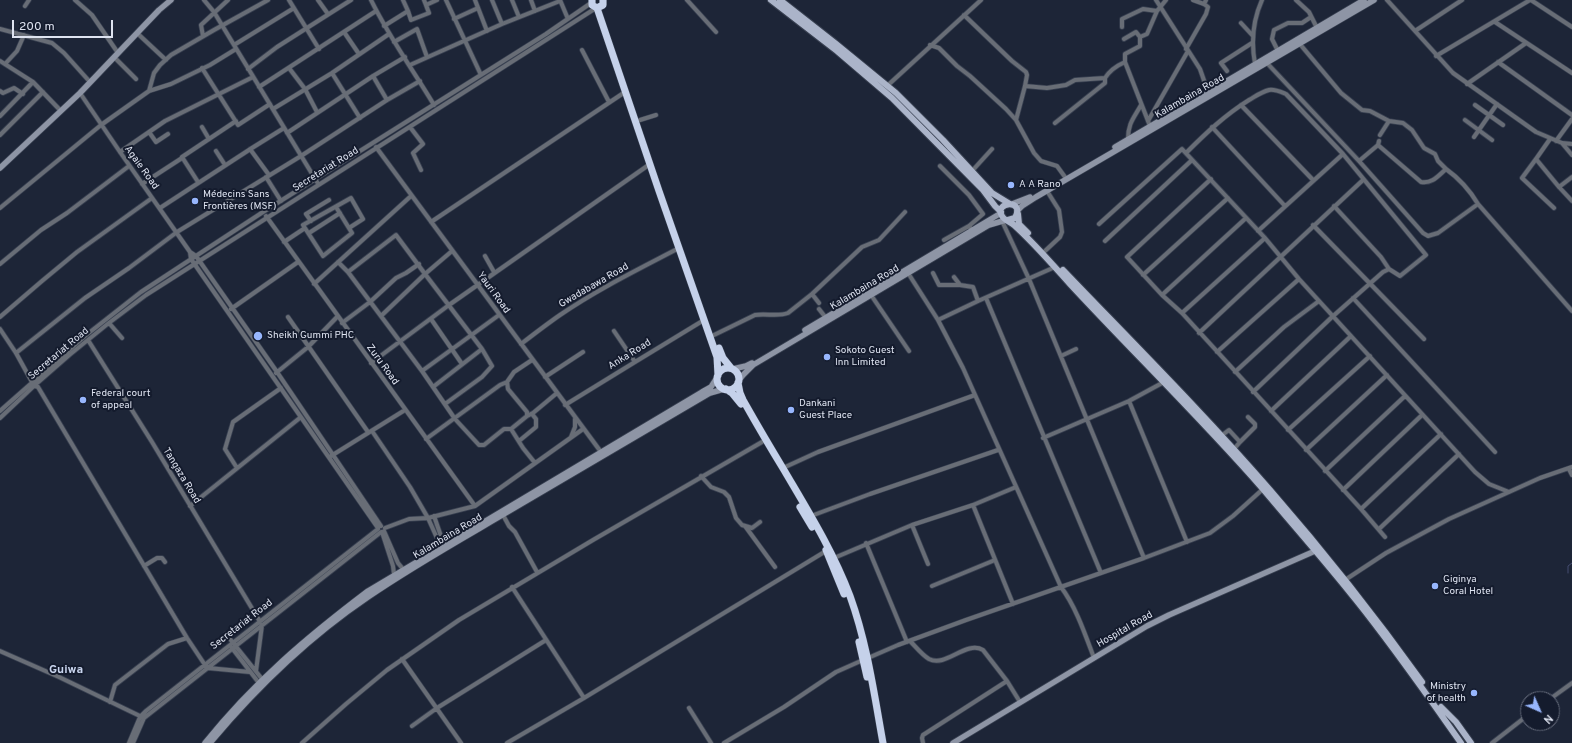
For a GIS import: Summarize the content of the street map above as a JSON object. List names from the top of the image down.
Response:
{
  "streets": {
    "main road": ["Kalambaina Road", "Hospital Road"],
    "street": [
      "Agaie Road",
      "Secretariat Road",
      "Gwadabawa Road",
      "Yauri Road",
      "Anka Road",
      "Zuru Road",
      "Tangaza Road"
    ]
  },
  "crossings": [
    ["Secretariat Road", "Yauri Road"],
    ["Secretariat Road", "Zuru Road"],
    ["Secretariat Road", "Tangaza Road"],
    ["Gwadabawa Road", "Yauri Road"],
    ["Yauri Road", "Anka Road"]
  ],
  "districts": ["Guiwa"],
  "places": [
    "A A Rano",
    "Médecins Sans Frontières (MSF)",
    "Sheikh Gummi PHC",
    "Sokoto Guest Inn Limited",
    "Federal court of appeal",
    "Dankani Guest Place",
    "Giginya Coral Hotel",
    "Ministry of health"
  ],
  "scale_bar": "200 m",
  "north": "bottom right"
}
